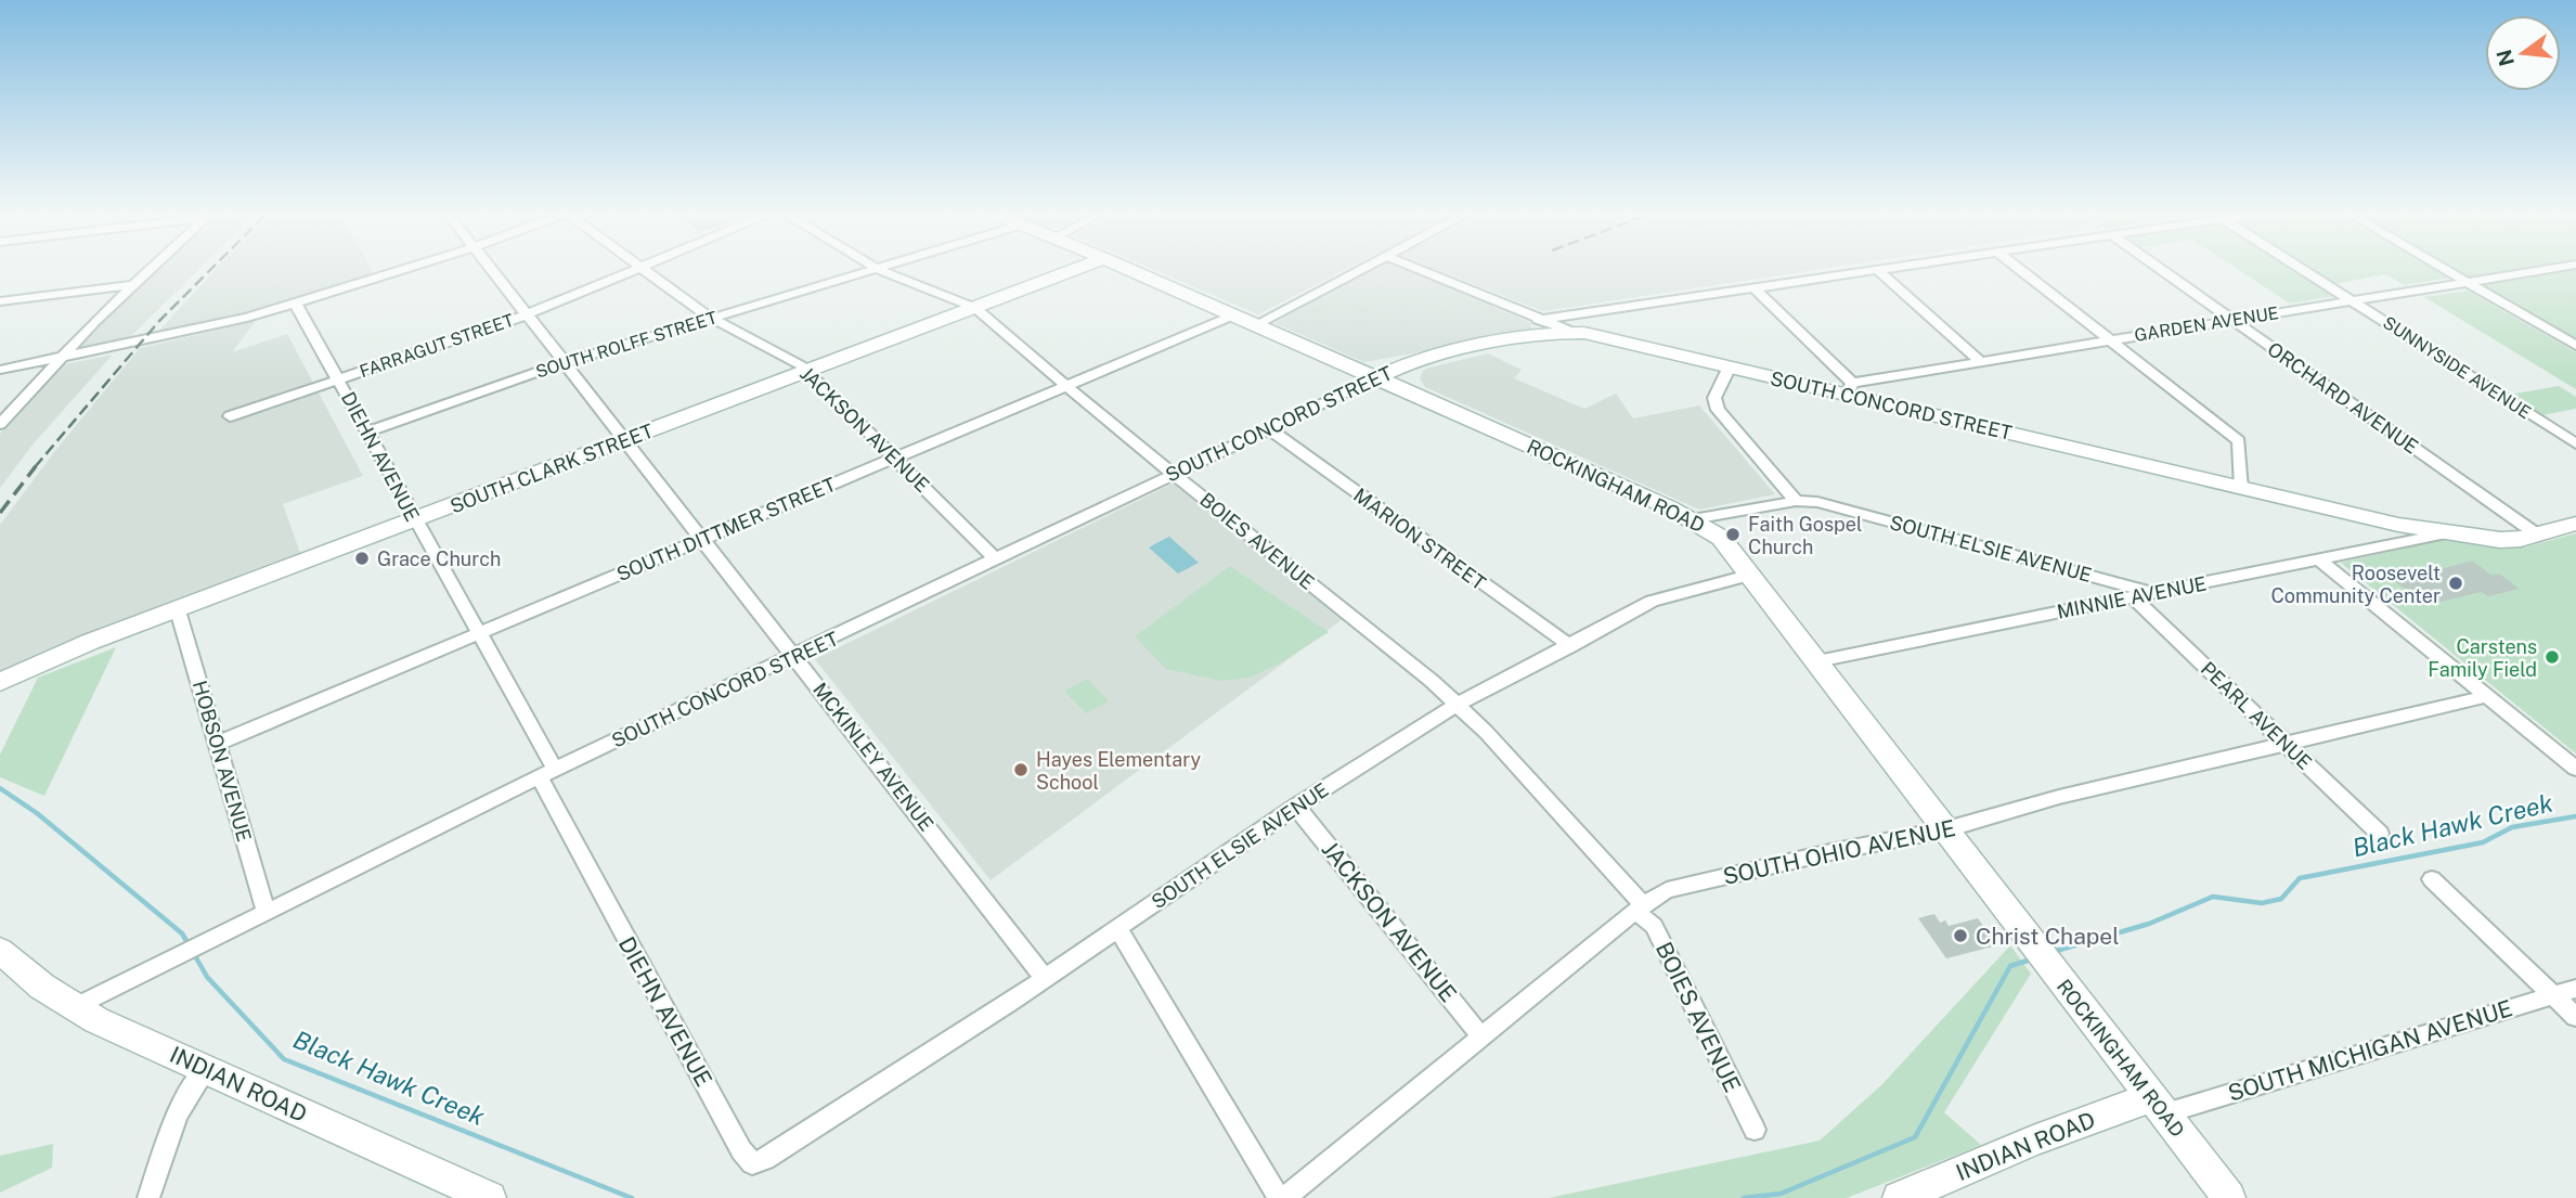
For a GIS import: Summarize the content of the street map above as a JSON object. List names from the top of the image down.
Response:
{
  "streets": {
    "street": [
      "GARDEN AVENUE",
      "SOUTH ROLFF STREET",
      "FARRAGUT STREET",
      "SUNNYSIDE AVENUE",
      "ORCHARD AVENUE",
      "SOUTH CONCORD STREET",
      "JACKSON AVENUE",
      "DIEHN AVENUE",
      "SOUTH CLARK STREET",
      "ROCKINGHAM ROAD",
      "SOUTH DITTMER STREET",
      "MARION STREET",
      "BOIES AVENUE",
      "SOUTH ELSIE AVENUE",
      "MINNIE AVENUE",
      "PEARL AVENUE",
      "MCKINLEY AVENUE",
      "HOBSON AVENUE",
      "SOUTH OHIO AVENUE",
      "SOUTH MICHIGAN AVENUE",
      "INDIAN ROAD"
    ]
  },
  "crossings": [
    ["GARDEN AVENUE", "SUNNYSIDE AVENUE"],
    ["GARDEN AVENUE", "ORCHARD AVENUE"],
    ["GARDEN AVENUE", "SOUTH CONCORD STREET"],
    ["SOUTH ROLFF STREET", "JACKSON AVENUE"],
    ["SOUTH ROLFF STREET", "DIEHN AVENUE"],
    ["SOUTH ROLFF STREET", "MCKINLEY AVENUE"],
    ["FARRAGUT STREET", "DIEHN AVENUE"],
    ["FARRAGUT STREET", "MCKINLEY AVENUE"],
    ["ORCHARD AVENUE", "SOUTH CONCORD STREET"],
    ["SOUTH CONCORD STREET", "JACKSON AVENUE"],
    ["SOUTH CONCORD STREET", "DIEHN AVENUE"],
    ["SOUTH CONCORD STREET", "ROCKINGHAM ROAD"],
    ["SOUTH CONCORD STREET", "MARION STREET"],
    ["SOUTH CONCORD STREET", "BOIES AVENUE"],
    ["SOUTH CONCORD STREET", "MINNIE AVENUE"],
    ["SOUTH CONCORD STREET", "MCKINLEY AVENUE"],
    ["SOUTH CONCORD STREET", "HOBSON AVENUE"],
    ["SOUTH CONCORD STREET", "INDIAN ROAD"],
    ["JACKSON AVENUE", "SOUTH CLARK STREET"],
    ["JACKSON AVENUE", "SOUTH DITTMER STREET"],
    ["JACKSON AVENUE", "SOUTH ELSIE AVENUE"],
    ["JACKSON AVENUE", "SOUTH OHIO AVENUE"],
    ["DIEHN AVENUE", "SOUTH CLARK STREET"],
    ["DIEHN AVENUE", "SOUTH DITTMER STREET"],
    ["DIEHN AVENUE", "SOUTH ELSIE AVENUE"],
    ["SOUTH CLARK STREET", "BOIES AVENUE"],
    ["SOUTH CLARK STREET", "MCKINLEY AVENUE"],
    ["SOUTH CLARK STREET", "HOBSON AVENUE"],
    ["ROCKINGHAM ROAD", "SOUTH DITTMER STREET"],
    ["ROCKINGHAM ROAD", "SOUTH ELSIE AVENUE"],
    ["ROCKINGHAM ROAD", "MINNIE AVENUE"],
    ["ROCKINGHAM ROAD", "SOUTH OHIO AVENUE"],
    ["ROCKINGHAM ROAD", "SOUTH MICHIGAN AVENUE"],
    ["ROCKINGHAM ROAD", "INDIAN ROAD"],
    ["SOUTH DITTMER STREET", "BOIES AVENUE"],
    ["SOUTH DITTMER STREET", "MCKINLEY AVENUE"],
    ["SOUTH DITTMER STREET", "HOBSON AVENUE"],
    ["MARION STREET", "SOUTH ELSIE AVENUE"],
    ["BOIES AVENUE", "SOUTH ELSIE AVENUE"],
    ["BOIES AVENUE", "SOUTH OHIO AVENUE"],
    ["SOUTH ELSIE AVENUE", "MINNIE AVENUE"],
    ["SOUTH ELSIE AVENUE", "MCKINLEY AVENUE"],
    ["MINNIE AVENUE", "PEARL AVENUE"],
    ["PEARL AVENUE", "SOUTH OHIO AVENUE"],
    ["SOUTH MICHIGAN AVENUE", "INDIAN ROAD"]
  ],
  "water": ["Black Hawk Creek"],
  "places": [
    "Faith Gospel Church",
    "Grace Church",
    "Roosevelt Community Center",
    "Carstens Family Field",
    "Hayes Elementary School",
    "Christ Chapel"
  ],
  "north": "left"
}
